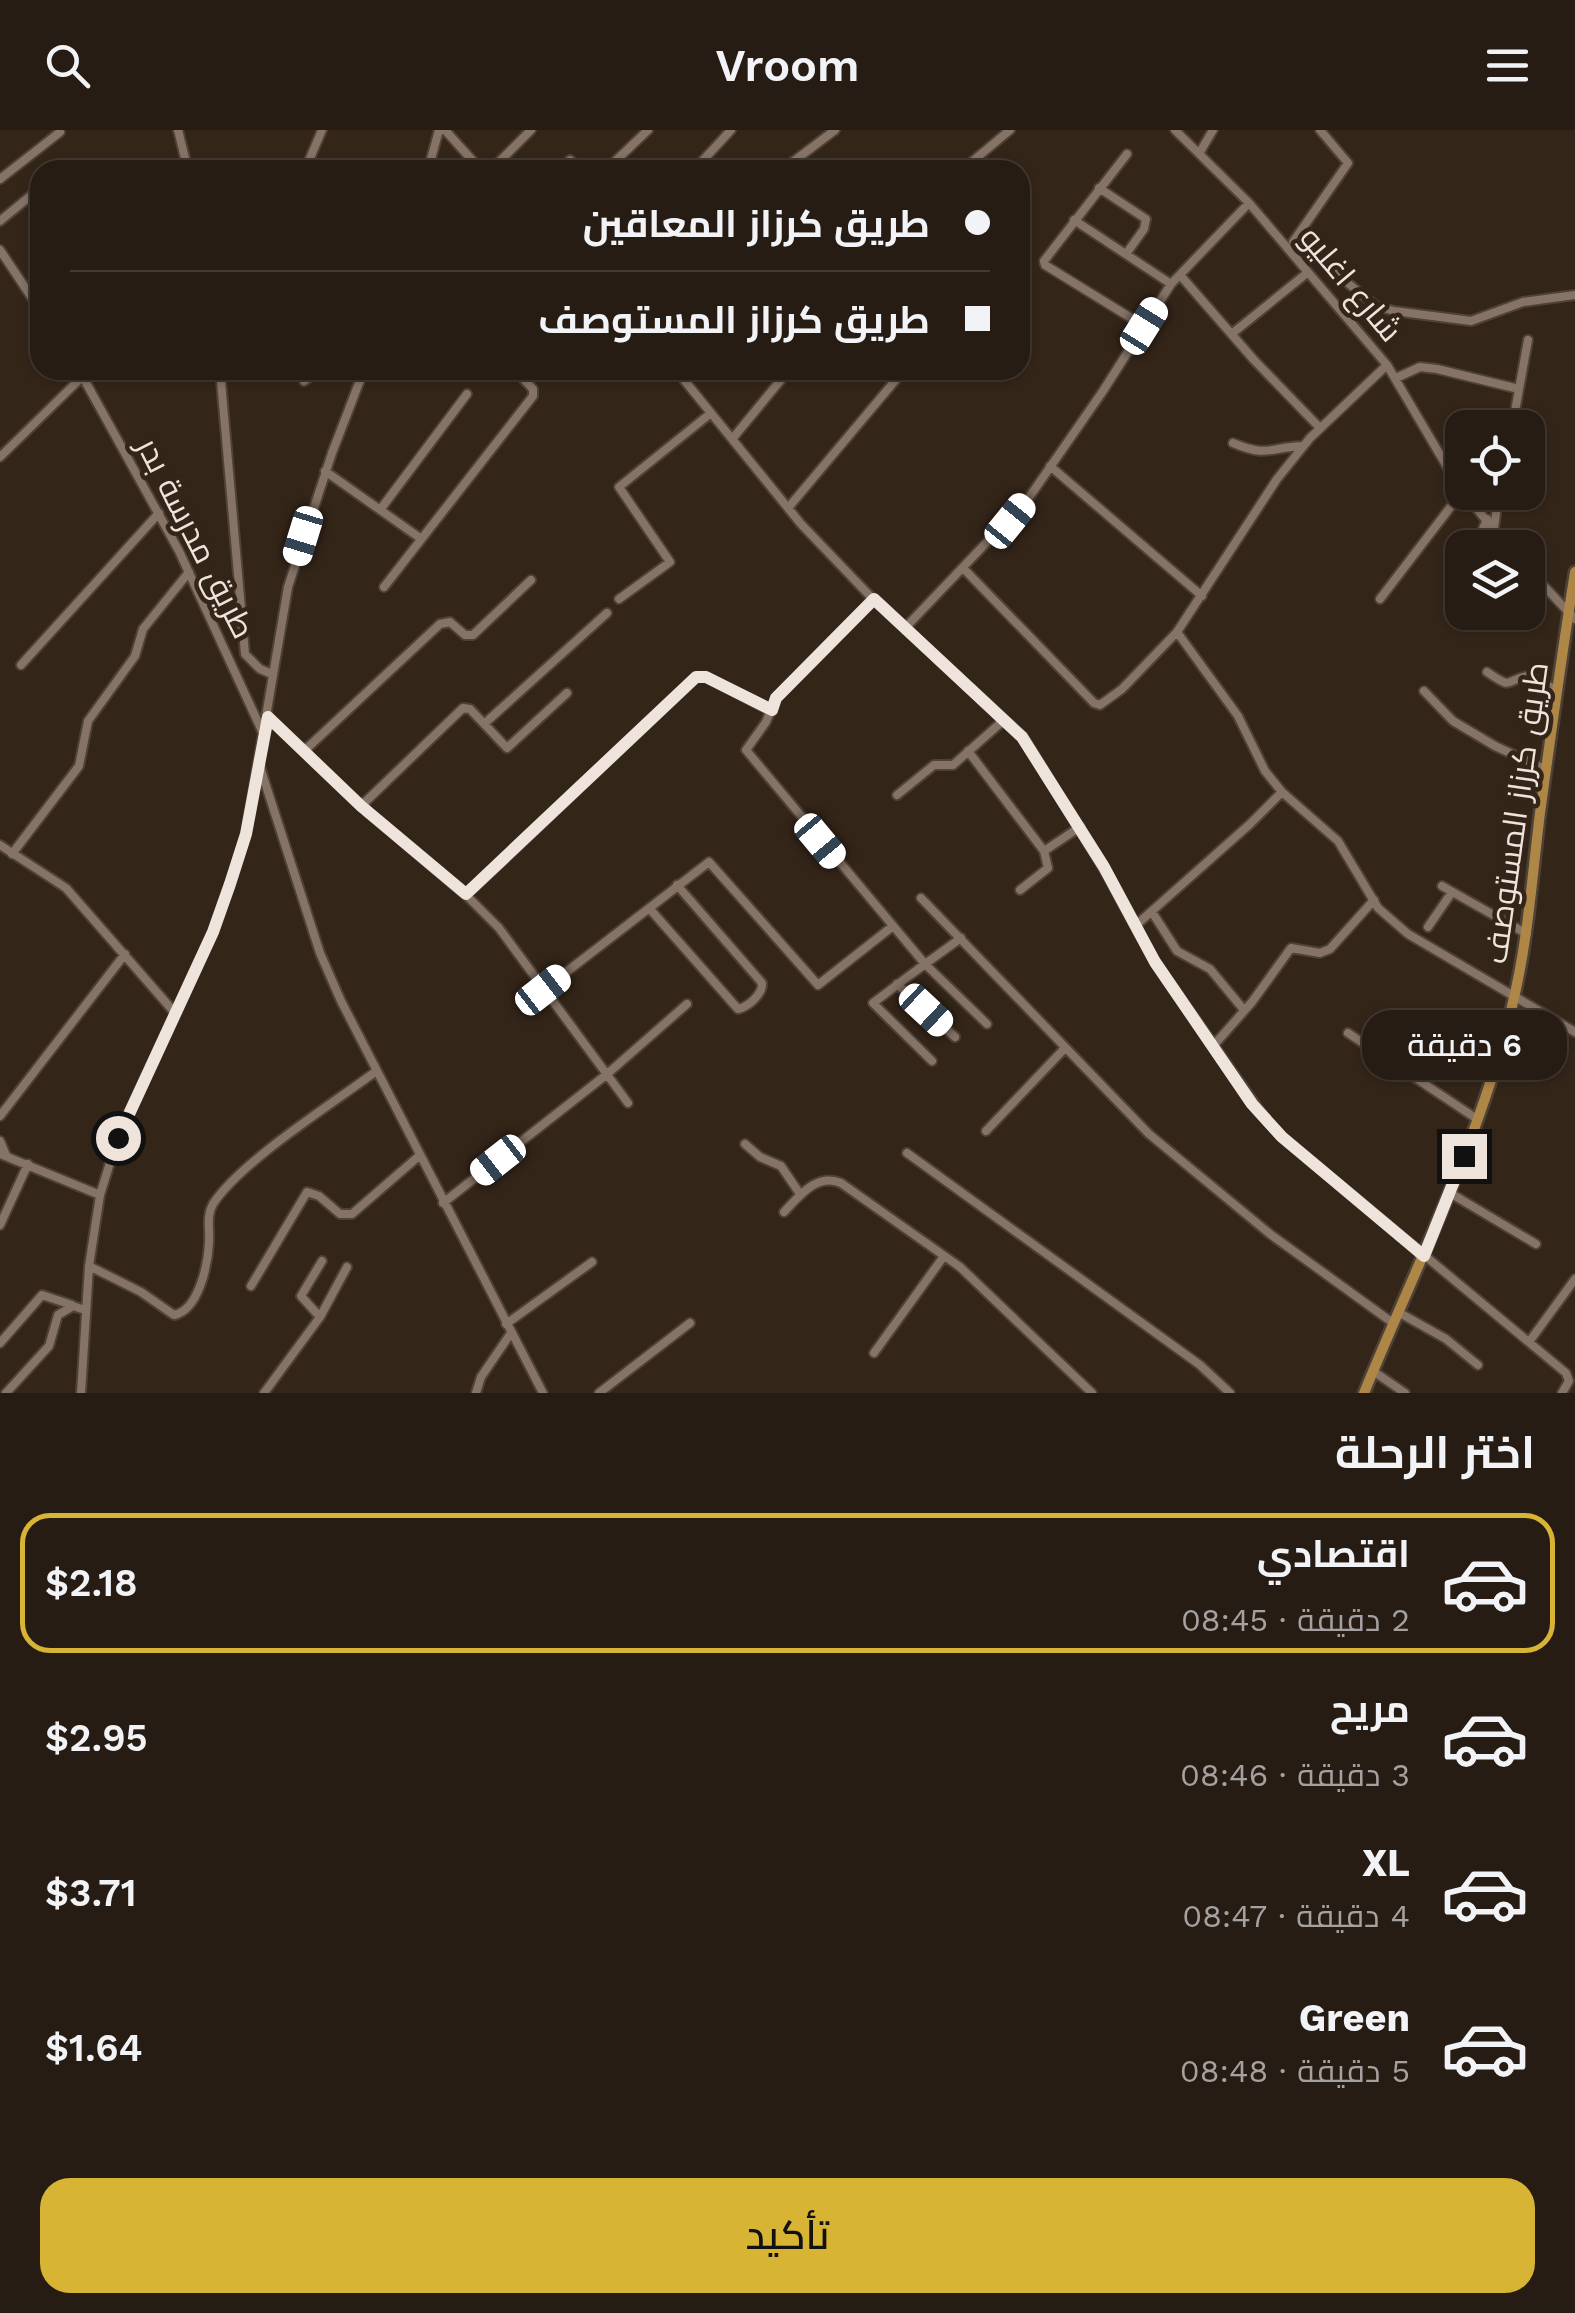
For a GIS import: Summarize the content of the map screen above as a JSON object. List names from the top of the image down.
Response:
{
  "streets": {
    "main road": ["طريق كرزاز المستوصف"],
    "street": ["شارع اغليو", "طريق مدرسة بدر"]
  },
  "page": {
    "header": "Vroom",
    "banner": ["طريق كرزاز المعاقين", "طريق كرزاز المستوصف"],
    "bubble": "6 دقيقة",
    "heading": "اختر الرحلة",
    "list": [
      {
        "name": "اقتصادي",
        "note": "2 دقيقة · 08:45",
        "value": "$2.18"
      },
      {
        "name": "مريح",
        "note": "3 دقيقة · 08:46",
        "value": "$2.95"
      },
      {
        "name": "XL",
        "note": "4 دقيقة · 08:47",
        "value": "$3.71"
      },
      {
        "name": "Green",
        "note": "5 دقيقة · 08:48",
        "value": "$1.64"
      }
    ],
    "buttons": "تأكيد"
  }
}
